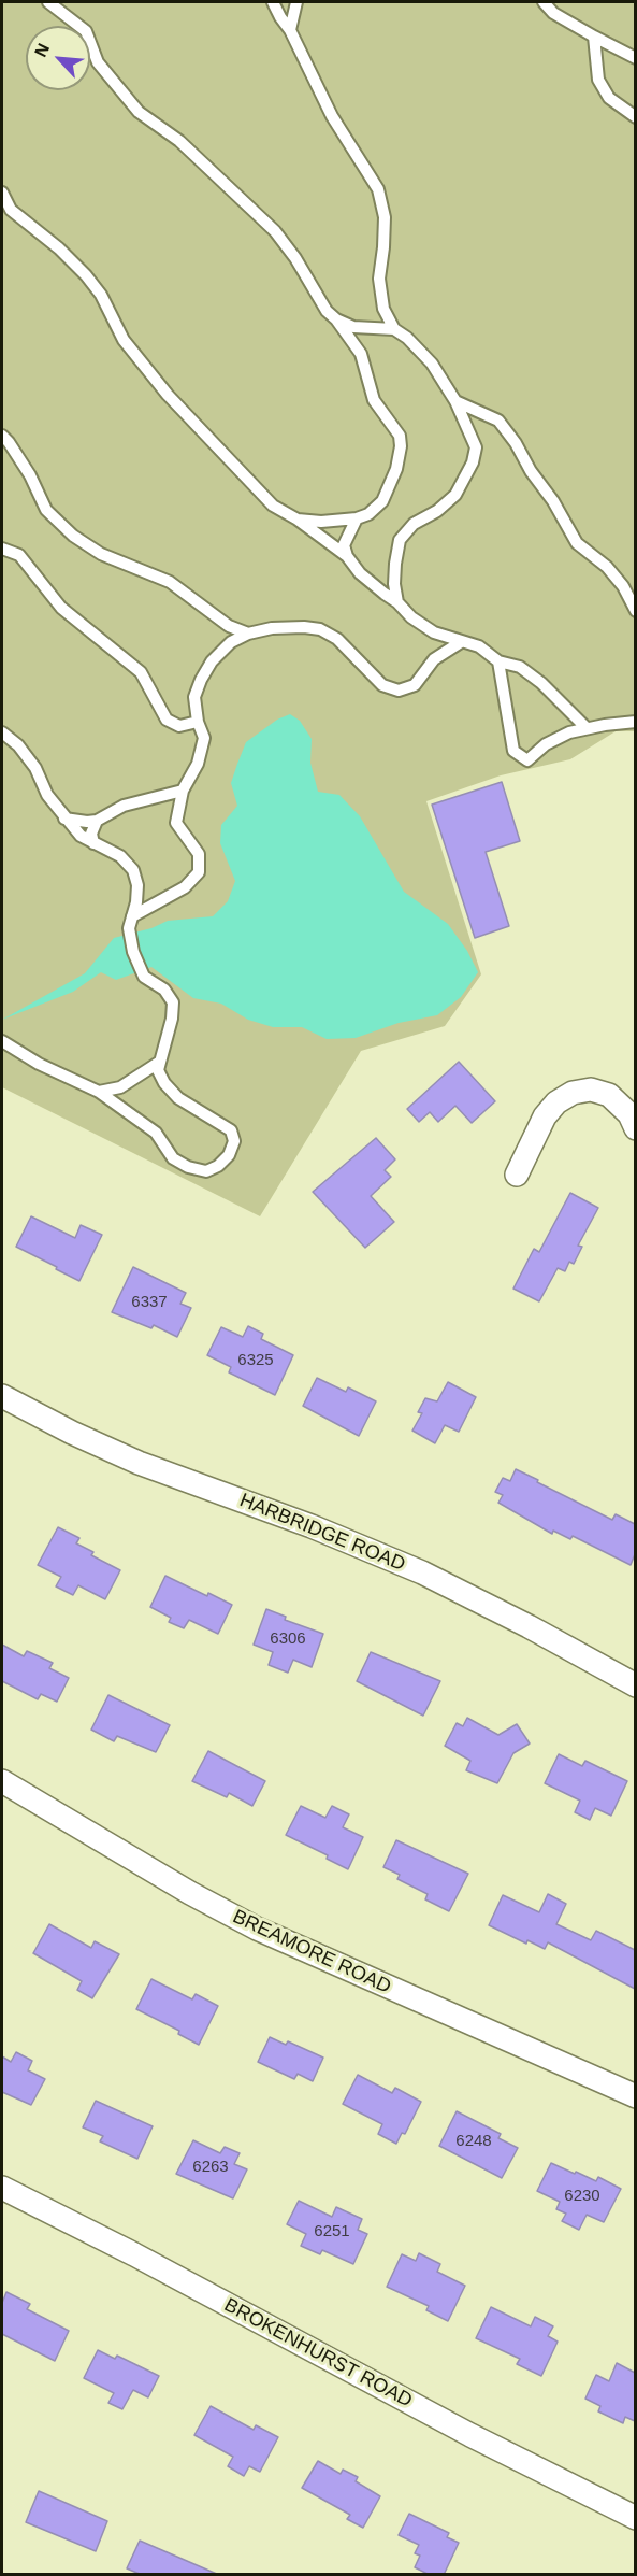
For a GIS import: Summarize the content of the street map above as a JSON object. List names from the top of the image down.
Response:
{
  "streets": {
    "street": ["HARBRIDGE ROAD", "BREAMORE ROAD", "BROKENHURST ROAD"]
  },
  "house_numbers": [
    "6337",
    "6325",
    "6306",
    "6248",
    "6263",
    "6230",
    "6251"
  ],
  "north": "top left"
}
